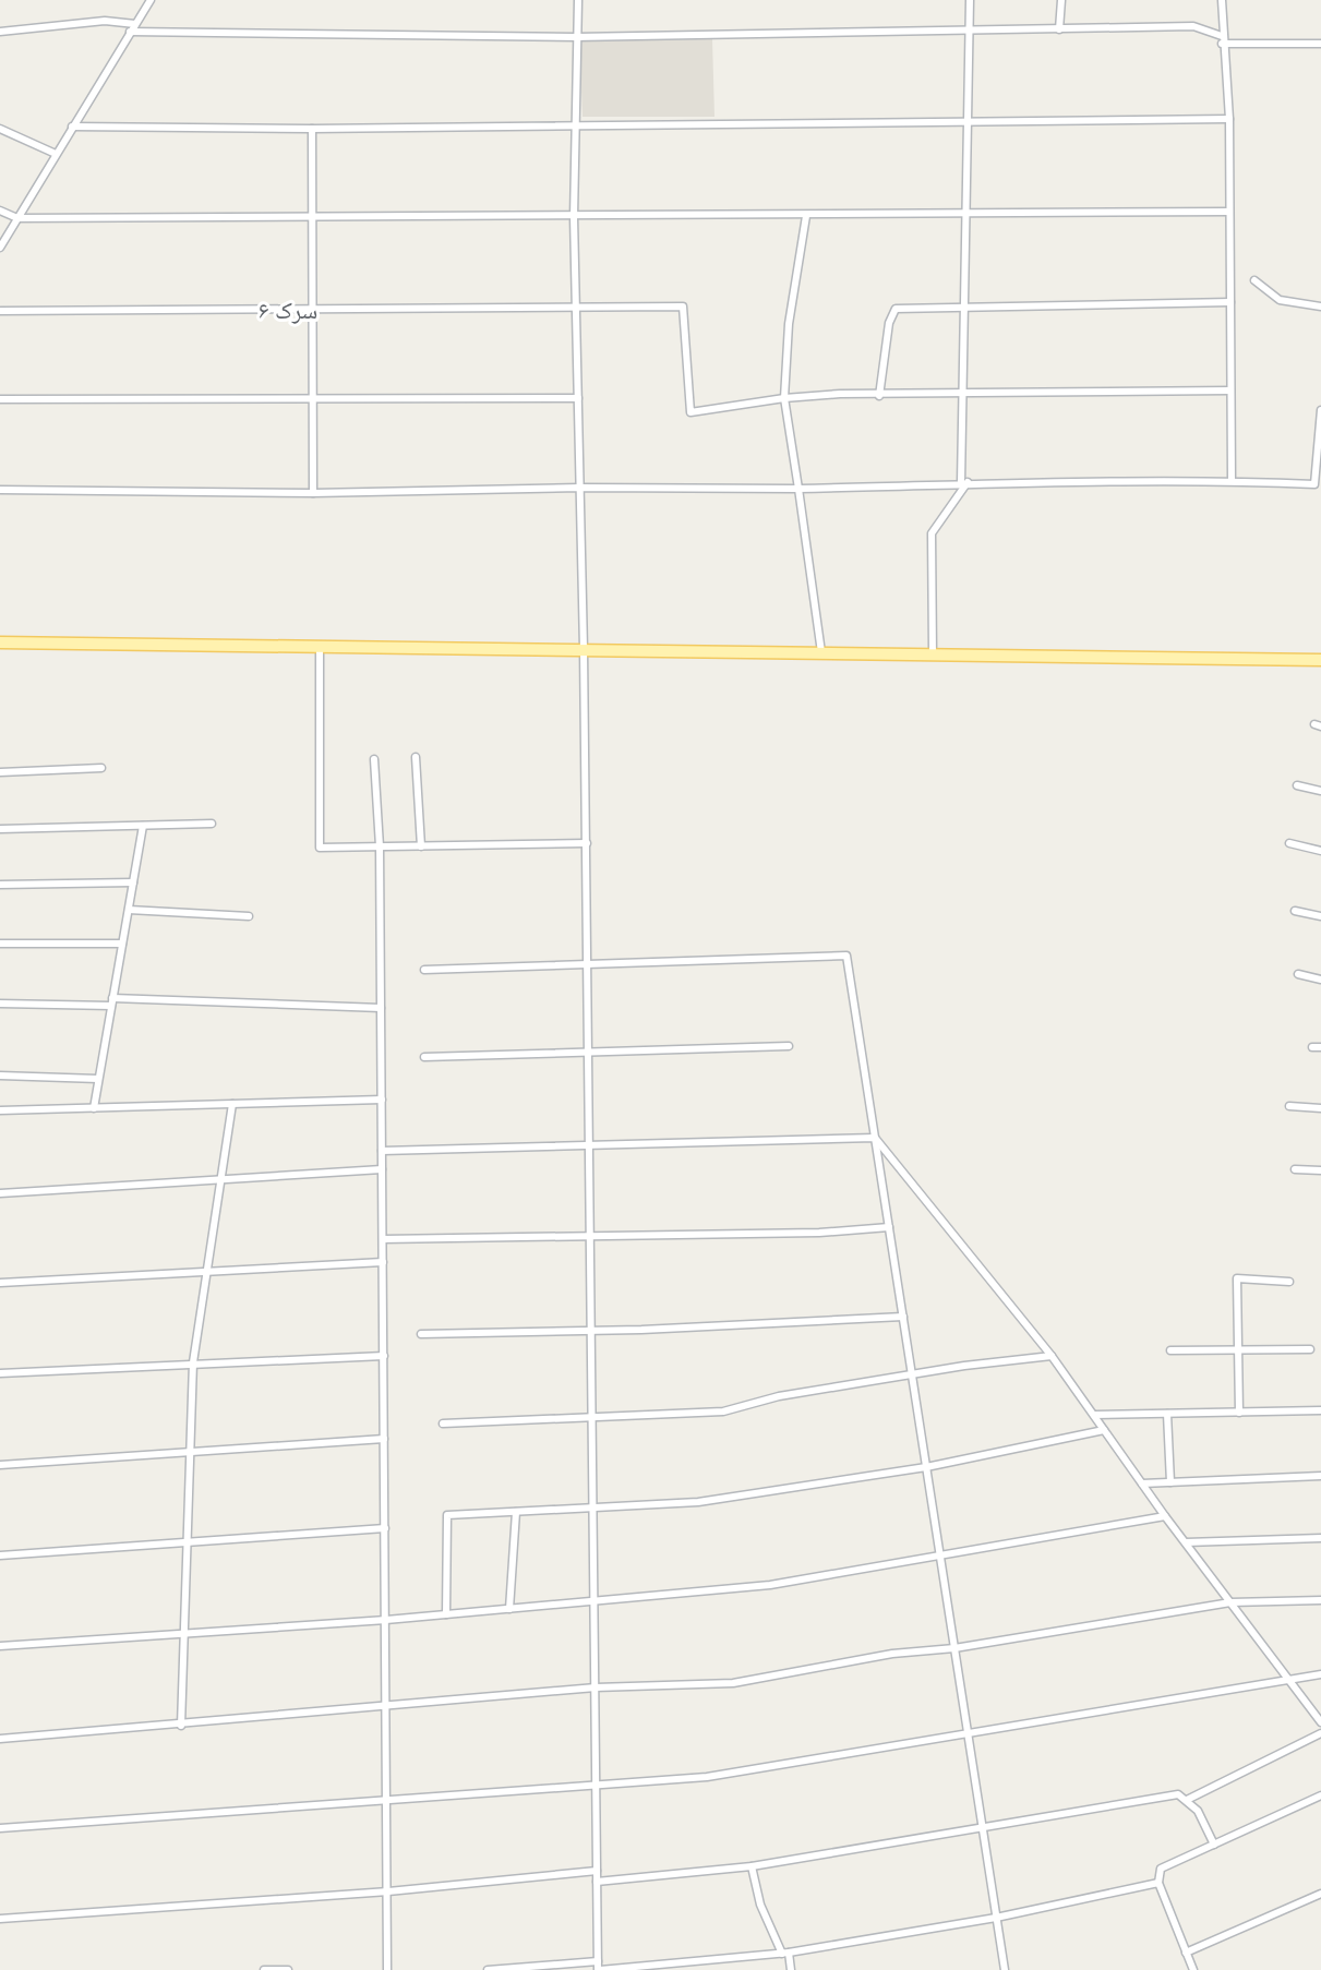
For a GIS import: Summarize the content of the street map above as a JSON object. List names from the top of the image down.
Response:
{
  "streets": {
    "street": ["سرک ۶"]
  }
}
